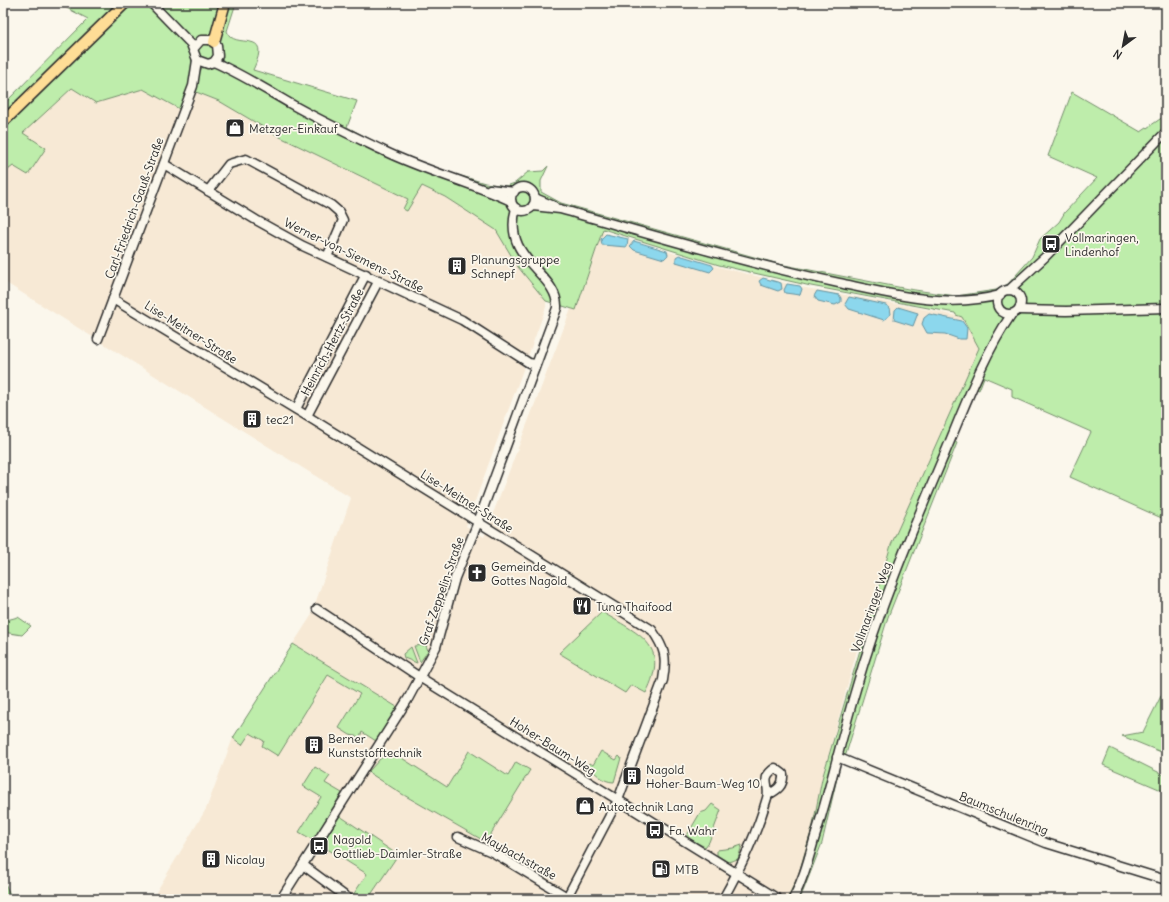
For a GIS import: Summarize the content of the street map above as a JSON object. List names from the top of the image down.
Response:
{
  "streets": {
    "street": [
      "Carl-Friedrich-Gauß-Straße",
      "Werner-von-Siemens-Straße",
      "Lise-Meitner-Straße",
      "Heinrich-Hertz-Straße",
      "Graf-Zeppelin-Straße",
      "Vollmaringer Weg",
      "Hoher-Baum-Weg",
      "Baumschulenring",
      "Maybachstraße"
    ]
  },
  "crossings": [
    ["Carl-Friedrich-Gauß-Straße", "Werner-von-Siemens-Straße"],
    ["Carl-Friedrich-Gauß-Straße", "Lise-Meitner-Straße"],
    ["Werner-von-Siemens-Straße", "Heinrich-Hertz-Straße"],
    ["Werner-von-Siemens-Straße", "Graf-Zeppelin-Straße"],
    ["Lise-Meitner-Straße", "Heinrich-Hertz-Straße"],
    ["Lise-Meitner-Straße", "Graf-Zeppelin-Straße"],
    ["Lise-Meitner-Straße", "Hoher-Baum-Weg"],
    ["Lise-Meitner-Straße", "Maybachstraße"],
    ["Graf-Zeppelin-Straße", "Hoher-Baum-Weg"],
    ["Vollmaringer Weg", "Baumschulenring"]
  ],
  "places": {
    "shop": ["Metzger-Einkauf", "Autotechnik Lang"],
    "bus stop": ["Vollmaringen, Lindenhof", "Fa. Wahr", "Nagold Gottlieb-Daimler-Straße"],
    "building": [
      "Planungsgruppe Schnepf",
      "tec21",
      "Berner Kunststofftechnik",
      "Nagold Hoher-Baum-Weg 10",
      "Nicolay"
    ],
    "church": ["Gemeinde Gottes Nagold"],
    "restaurant": ["Tung Thaifood"],
    "fuel station": ["MTB"]
  },
  "north": "bottom left"
}
